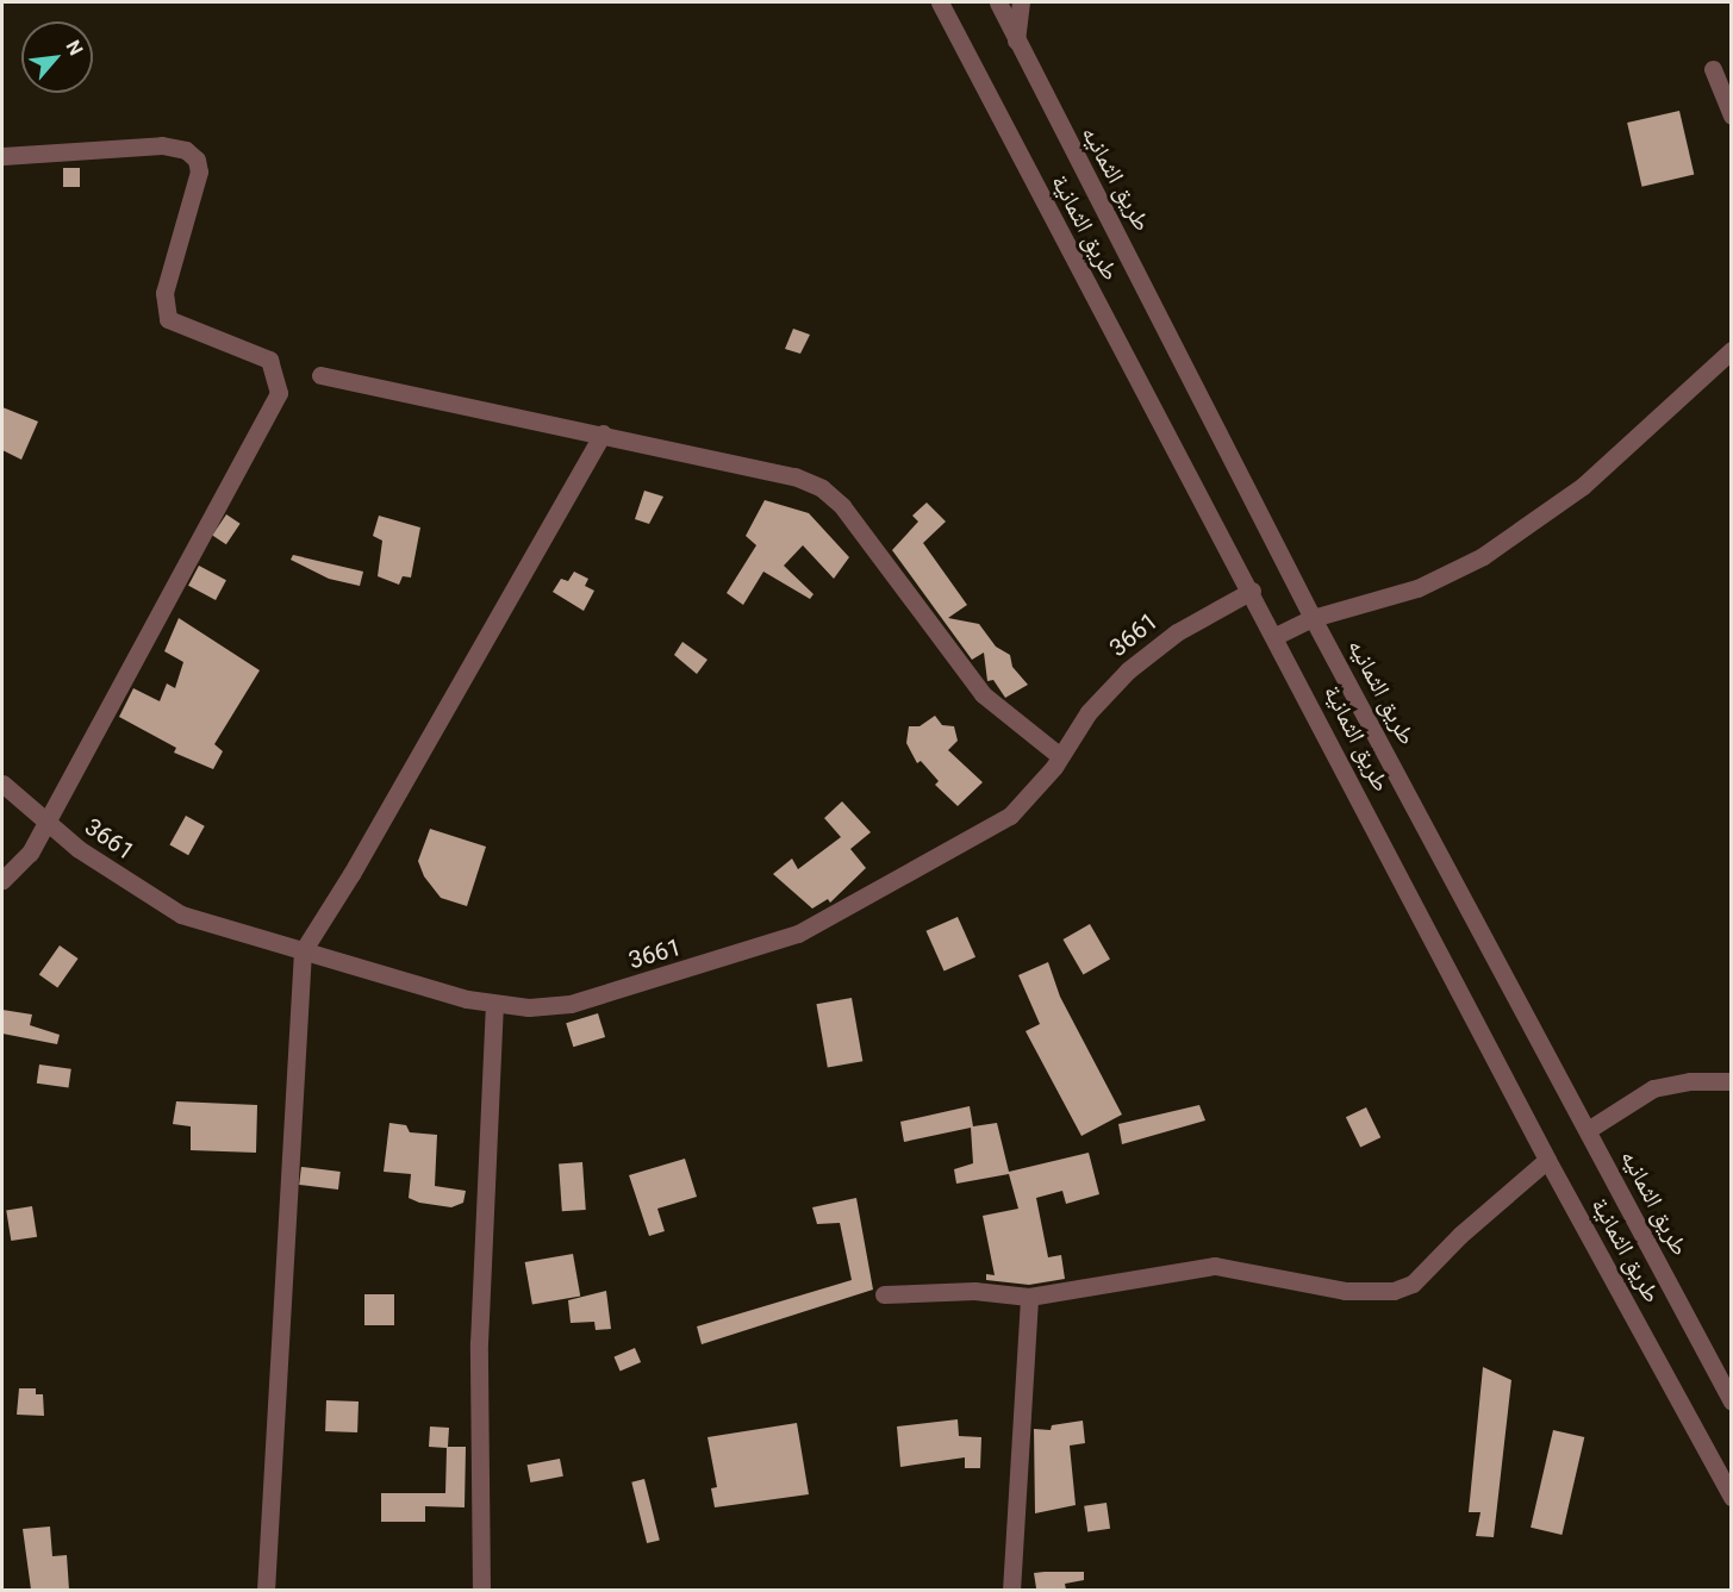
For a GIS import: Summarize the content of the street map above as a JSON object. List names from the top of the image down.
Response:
{
  "streets": {
    "street": ["طريق الثمانيه", "طريق الثمانية", "3661"]
  },
  "crossings": [
    ["طريق الثمانية", "3661"]
  ],
  "north": "top right"
}
